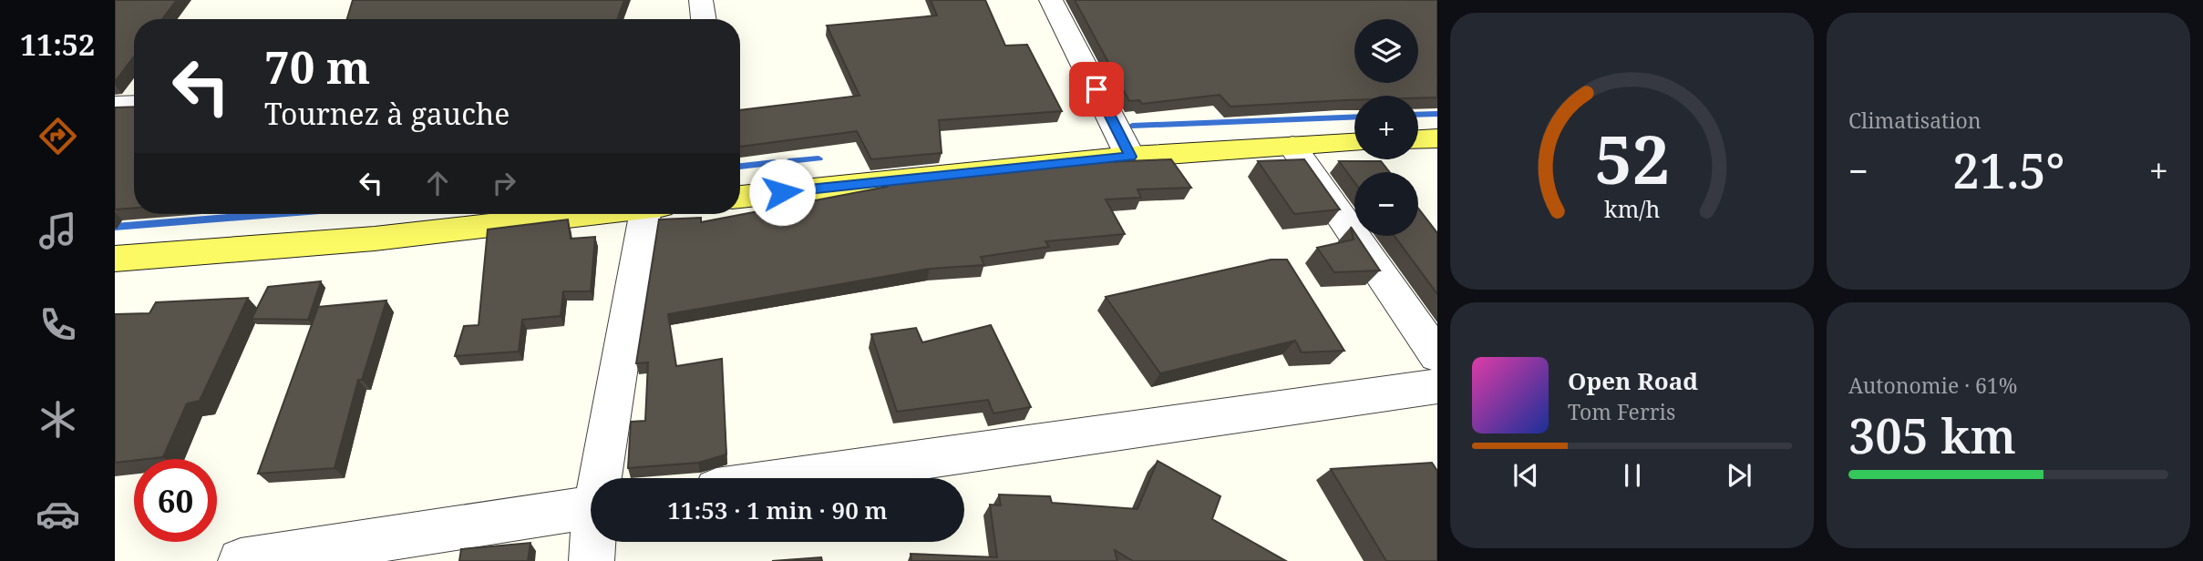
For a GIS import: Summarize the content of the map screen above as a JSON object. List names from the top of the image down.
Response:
{
  "page": {
    "tabs": "11:52",
    "tile": [
      "Climatisation",
      ["Autonomie · 61%", "305 km"]
    ],
    "map_buttons": ["+", "−"],
    "turn": ["70 m", "Tournez à gauche"],
    "heat": ["−", "21.5°", "+"],
    "song": ["Open Road", "Tom Ferris"],
    "limit": "60",
    "trip": "11:53 · 1 min · 90 m",
    "gauge": ["52", "km/h"]
  }
}
